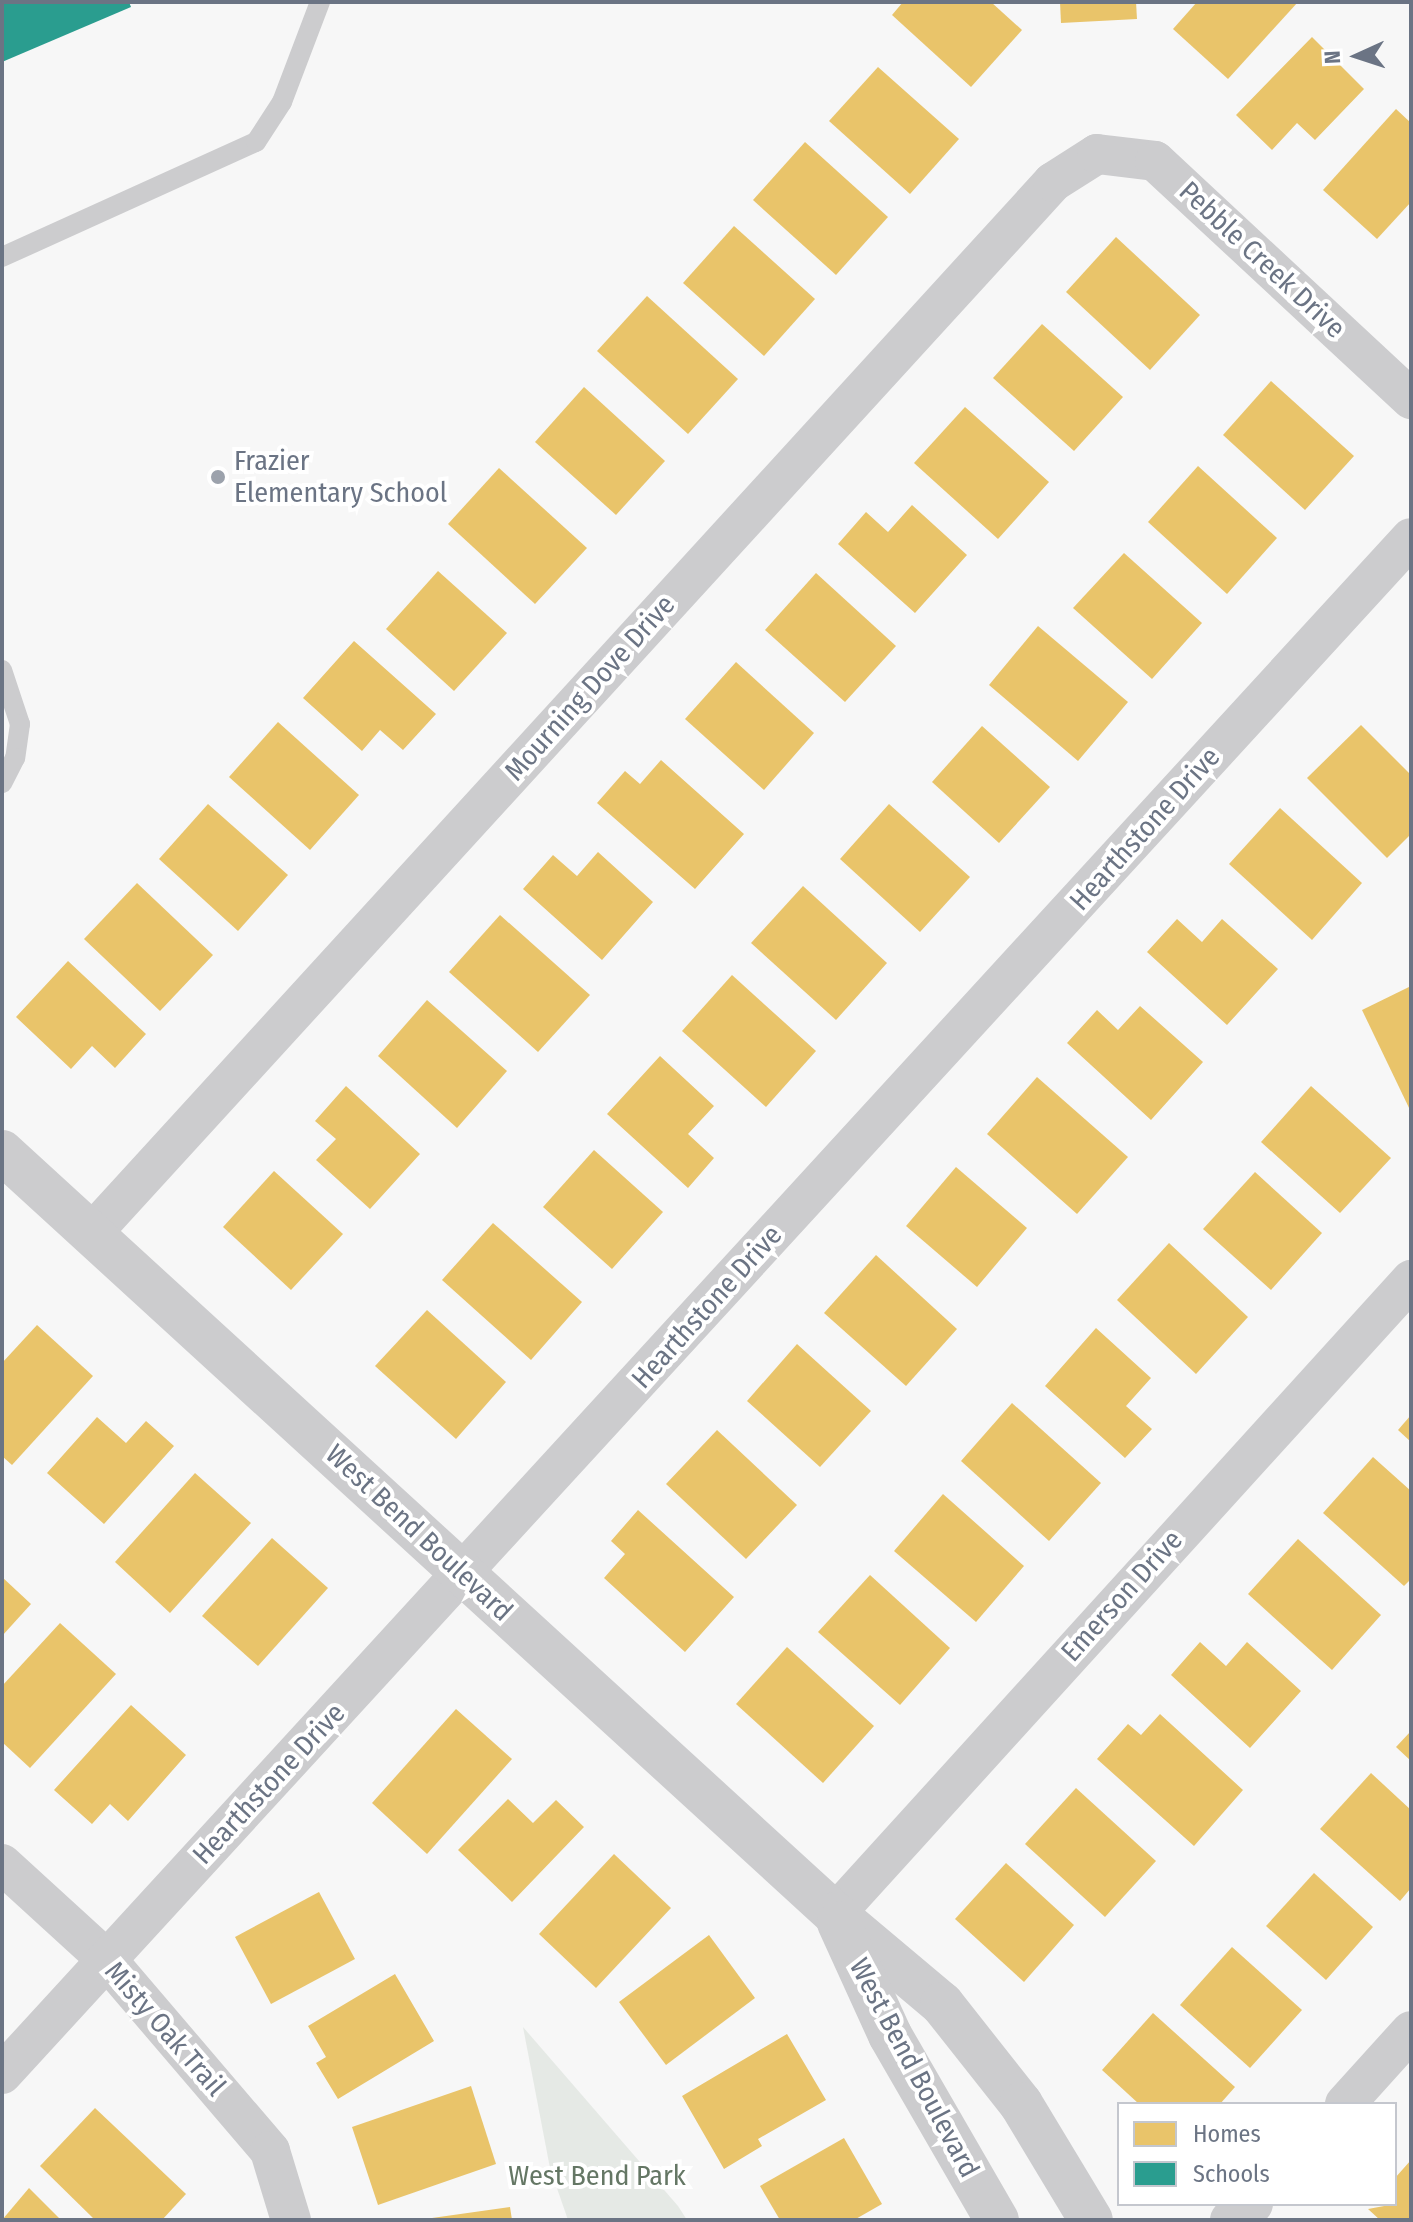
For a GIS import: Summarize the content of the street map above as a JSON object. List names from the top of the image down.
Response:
{
  "streets": {
    "street": [
      "Pebble Creek Drive",
      "Mourning Dove Drive",
      "Hearthstone Drive",
      "West Bend Boulevard",
      "Emerson Drive",
      "Misty Oak Trail"
    ]
  },
  "crossings": [
    ["Pebble Creek Drive", "Mourning Dove Drive"],
    ["Mourning Dove Drive", "West Bend Boulevard"],
    ["Hearthstone Drive", "West Bend Boulevard"],
    ["Hearthstone Drive", "Misty Oak Trail"],
    ["West Bend Boulevard", "Emerson Drive"]
  ],
  "parks": ["West Bend Park"],
  "places": ["Frazier Elementary School"],
  "legend": ["Homes", "Schools"],
  "north": "left"
}
